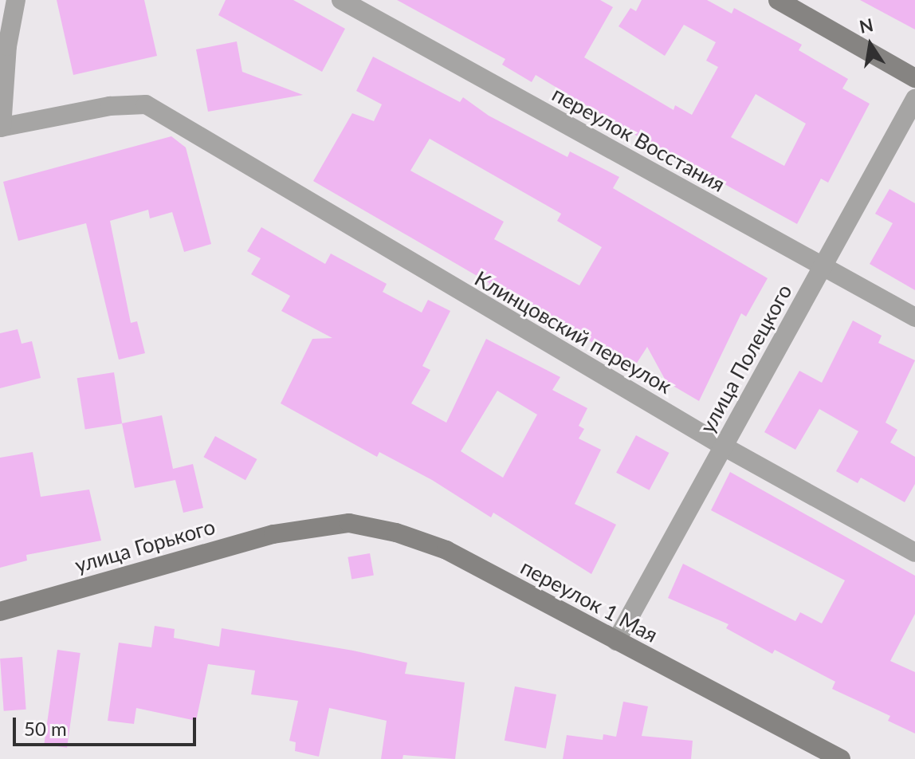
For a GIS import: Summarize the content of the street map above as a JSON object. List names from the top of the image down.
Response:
{
  "streets": {
    "street": [
      "переулок Восстания",
      "Клинцовский переулок",
      "улица Полецкого",
      "улица Горького",
      "переулок 1 Мая"
    ]
  },
  "crossings": [
    ["переулок Восстания", "улица Полецкого"],
    ["Клинцовский переулок", "улица Полецкого"],
    ["улица Полецкого", "переулок 1 Мая"],
    ["улица Горького", "переулок 1 Мая"]
  ],
  "scale_bar": "50 m",
  "north": "top"
}
